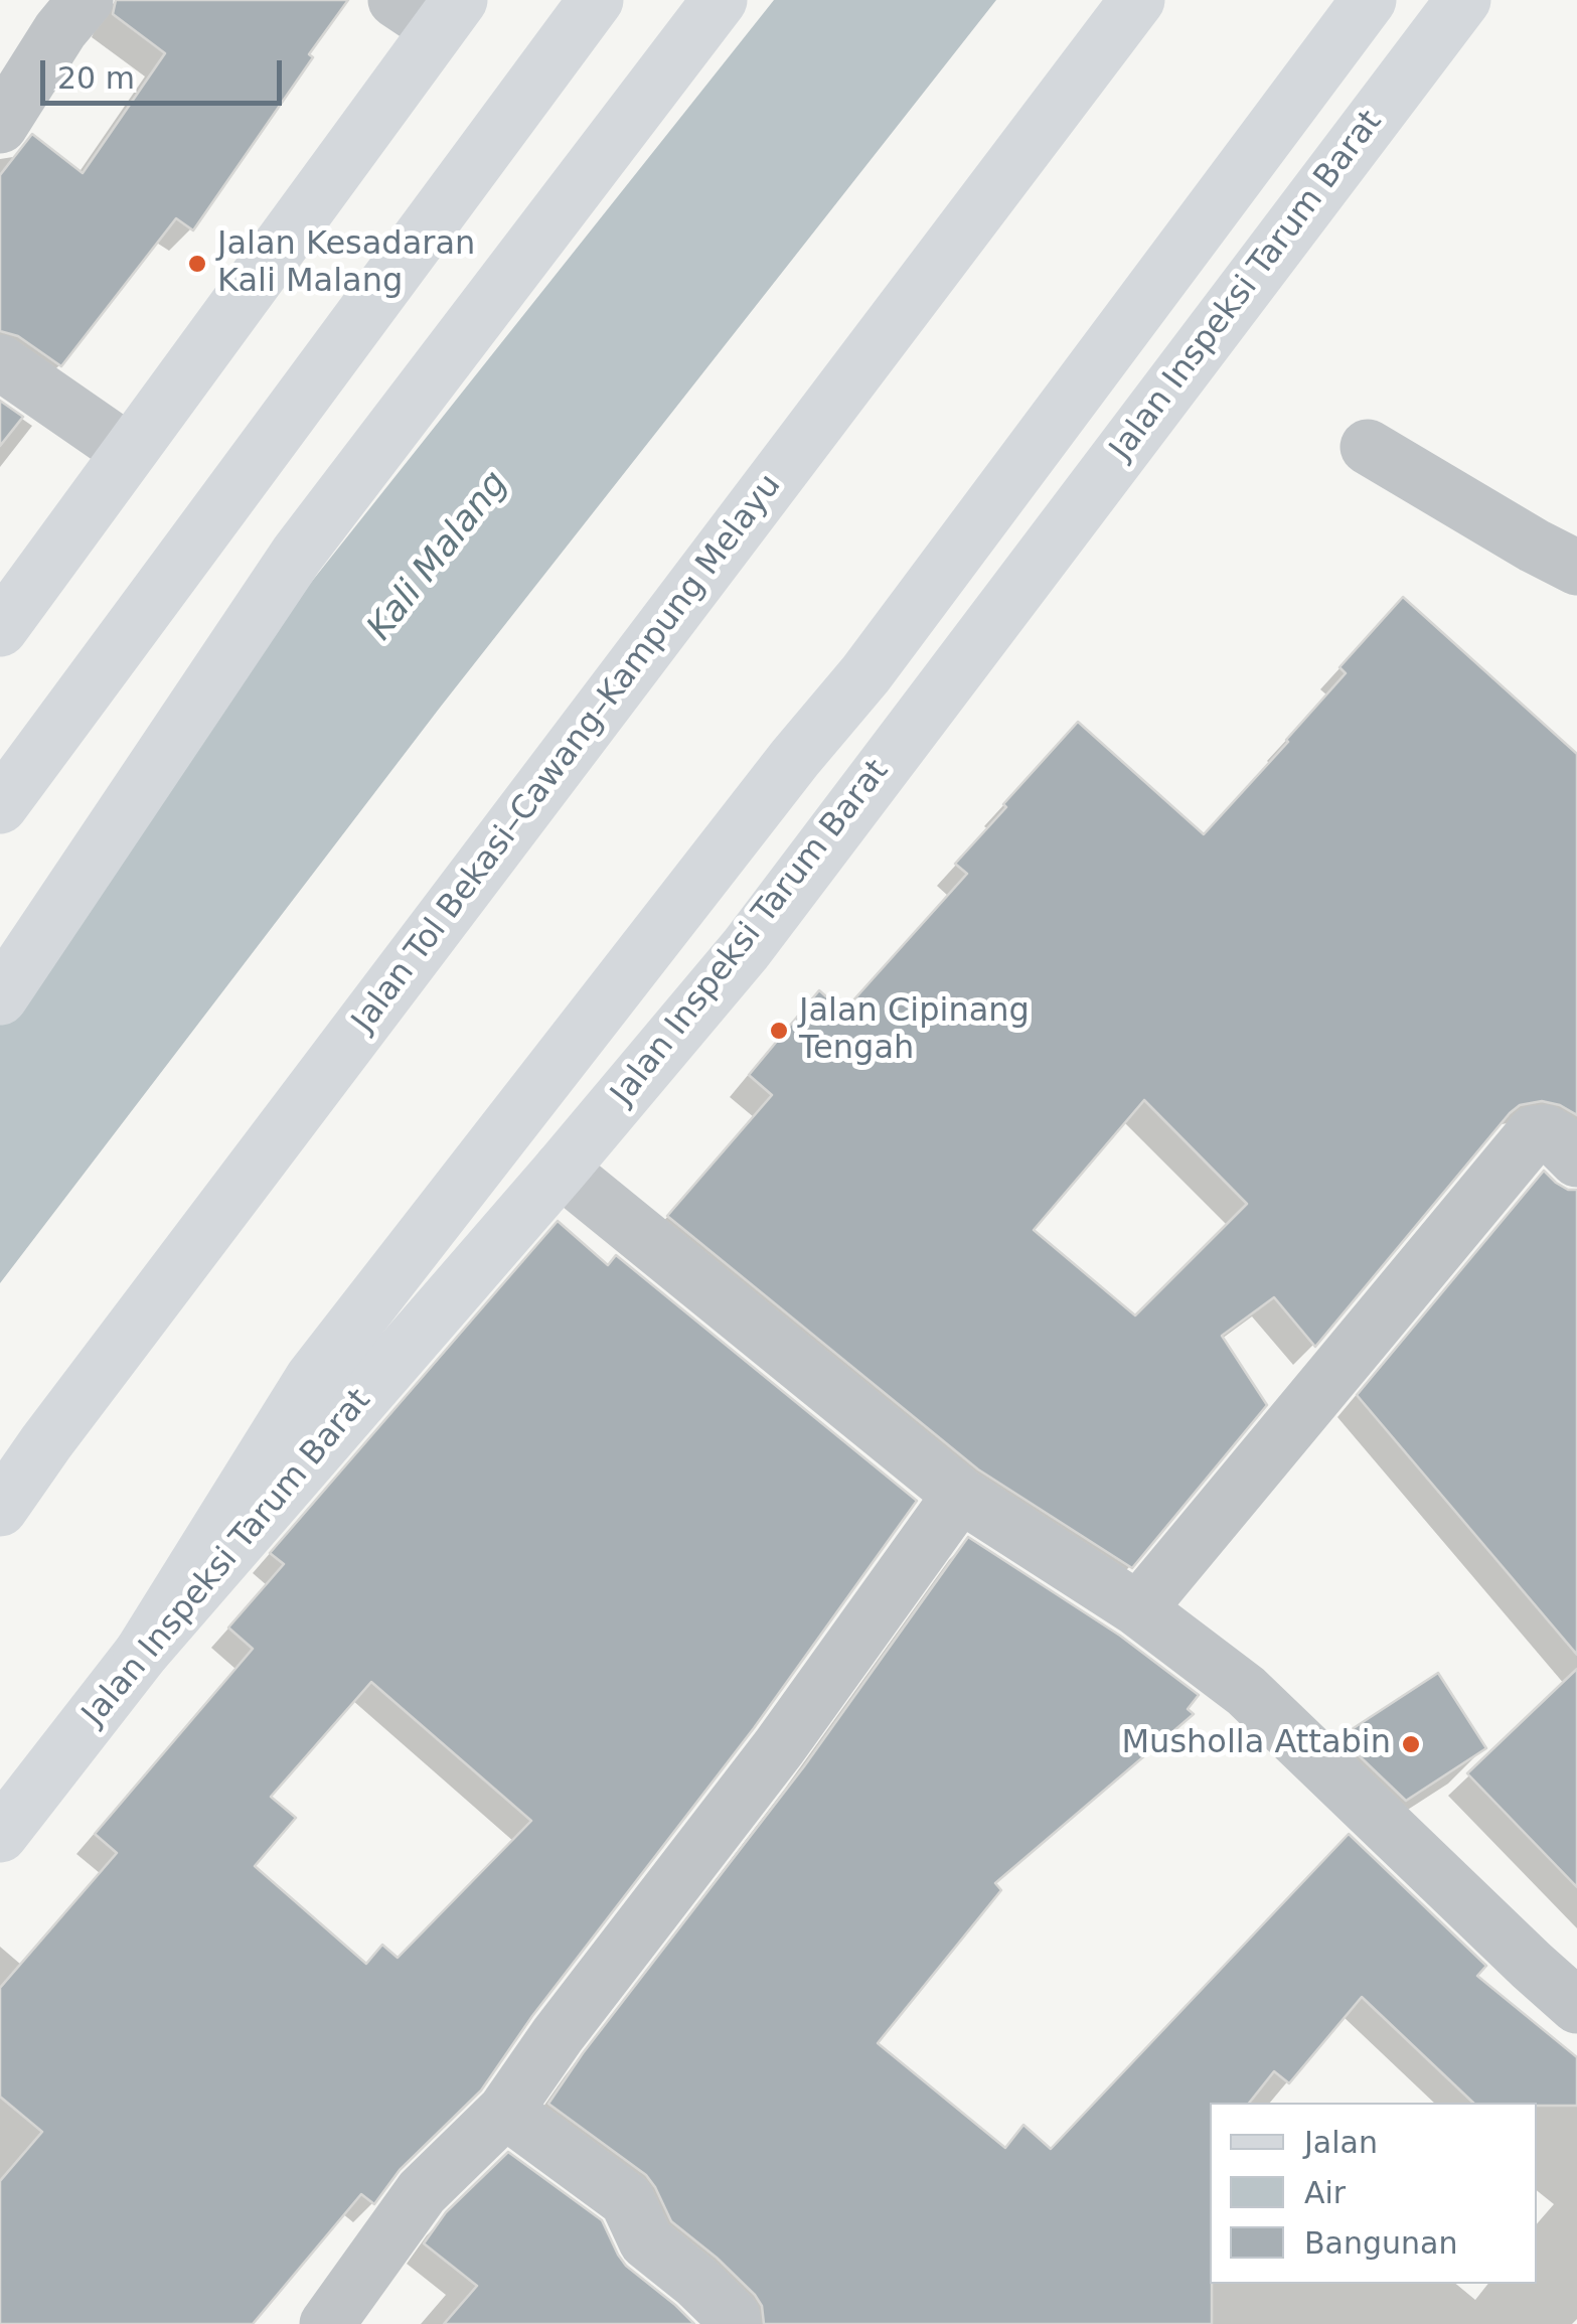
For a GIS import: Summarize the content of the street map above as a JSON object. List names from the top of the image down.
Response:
{
  "streets": {
    "main road": ["Jalan Inspeksi Tarum Barat", "Jalan Tol Bekasi–Cawang–Kampung Melayu"]
  },
  "water": ["Kali Malang"],
  "places": ["Jalan Kesadaran Kali Malang", "Jalan Cipinang Tengah", "Musholla Attabin"],
  "legend": ["Jalan", "Air", "Bangunan"],
  "scale_bar": "20 m"
}
